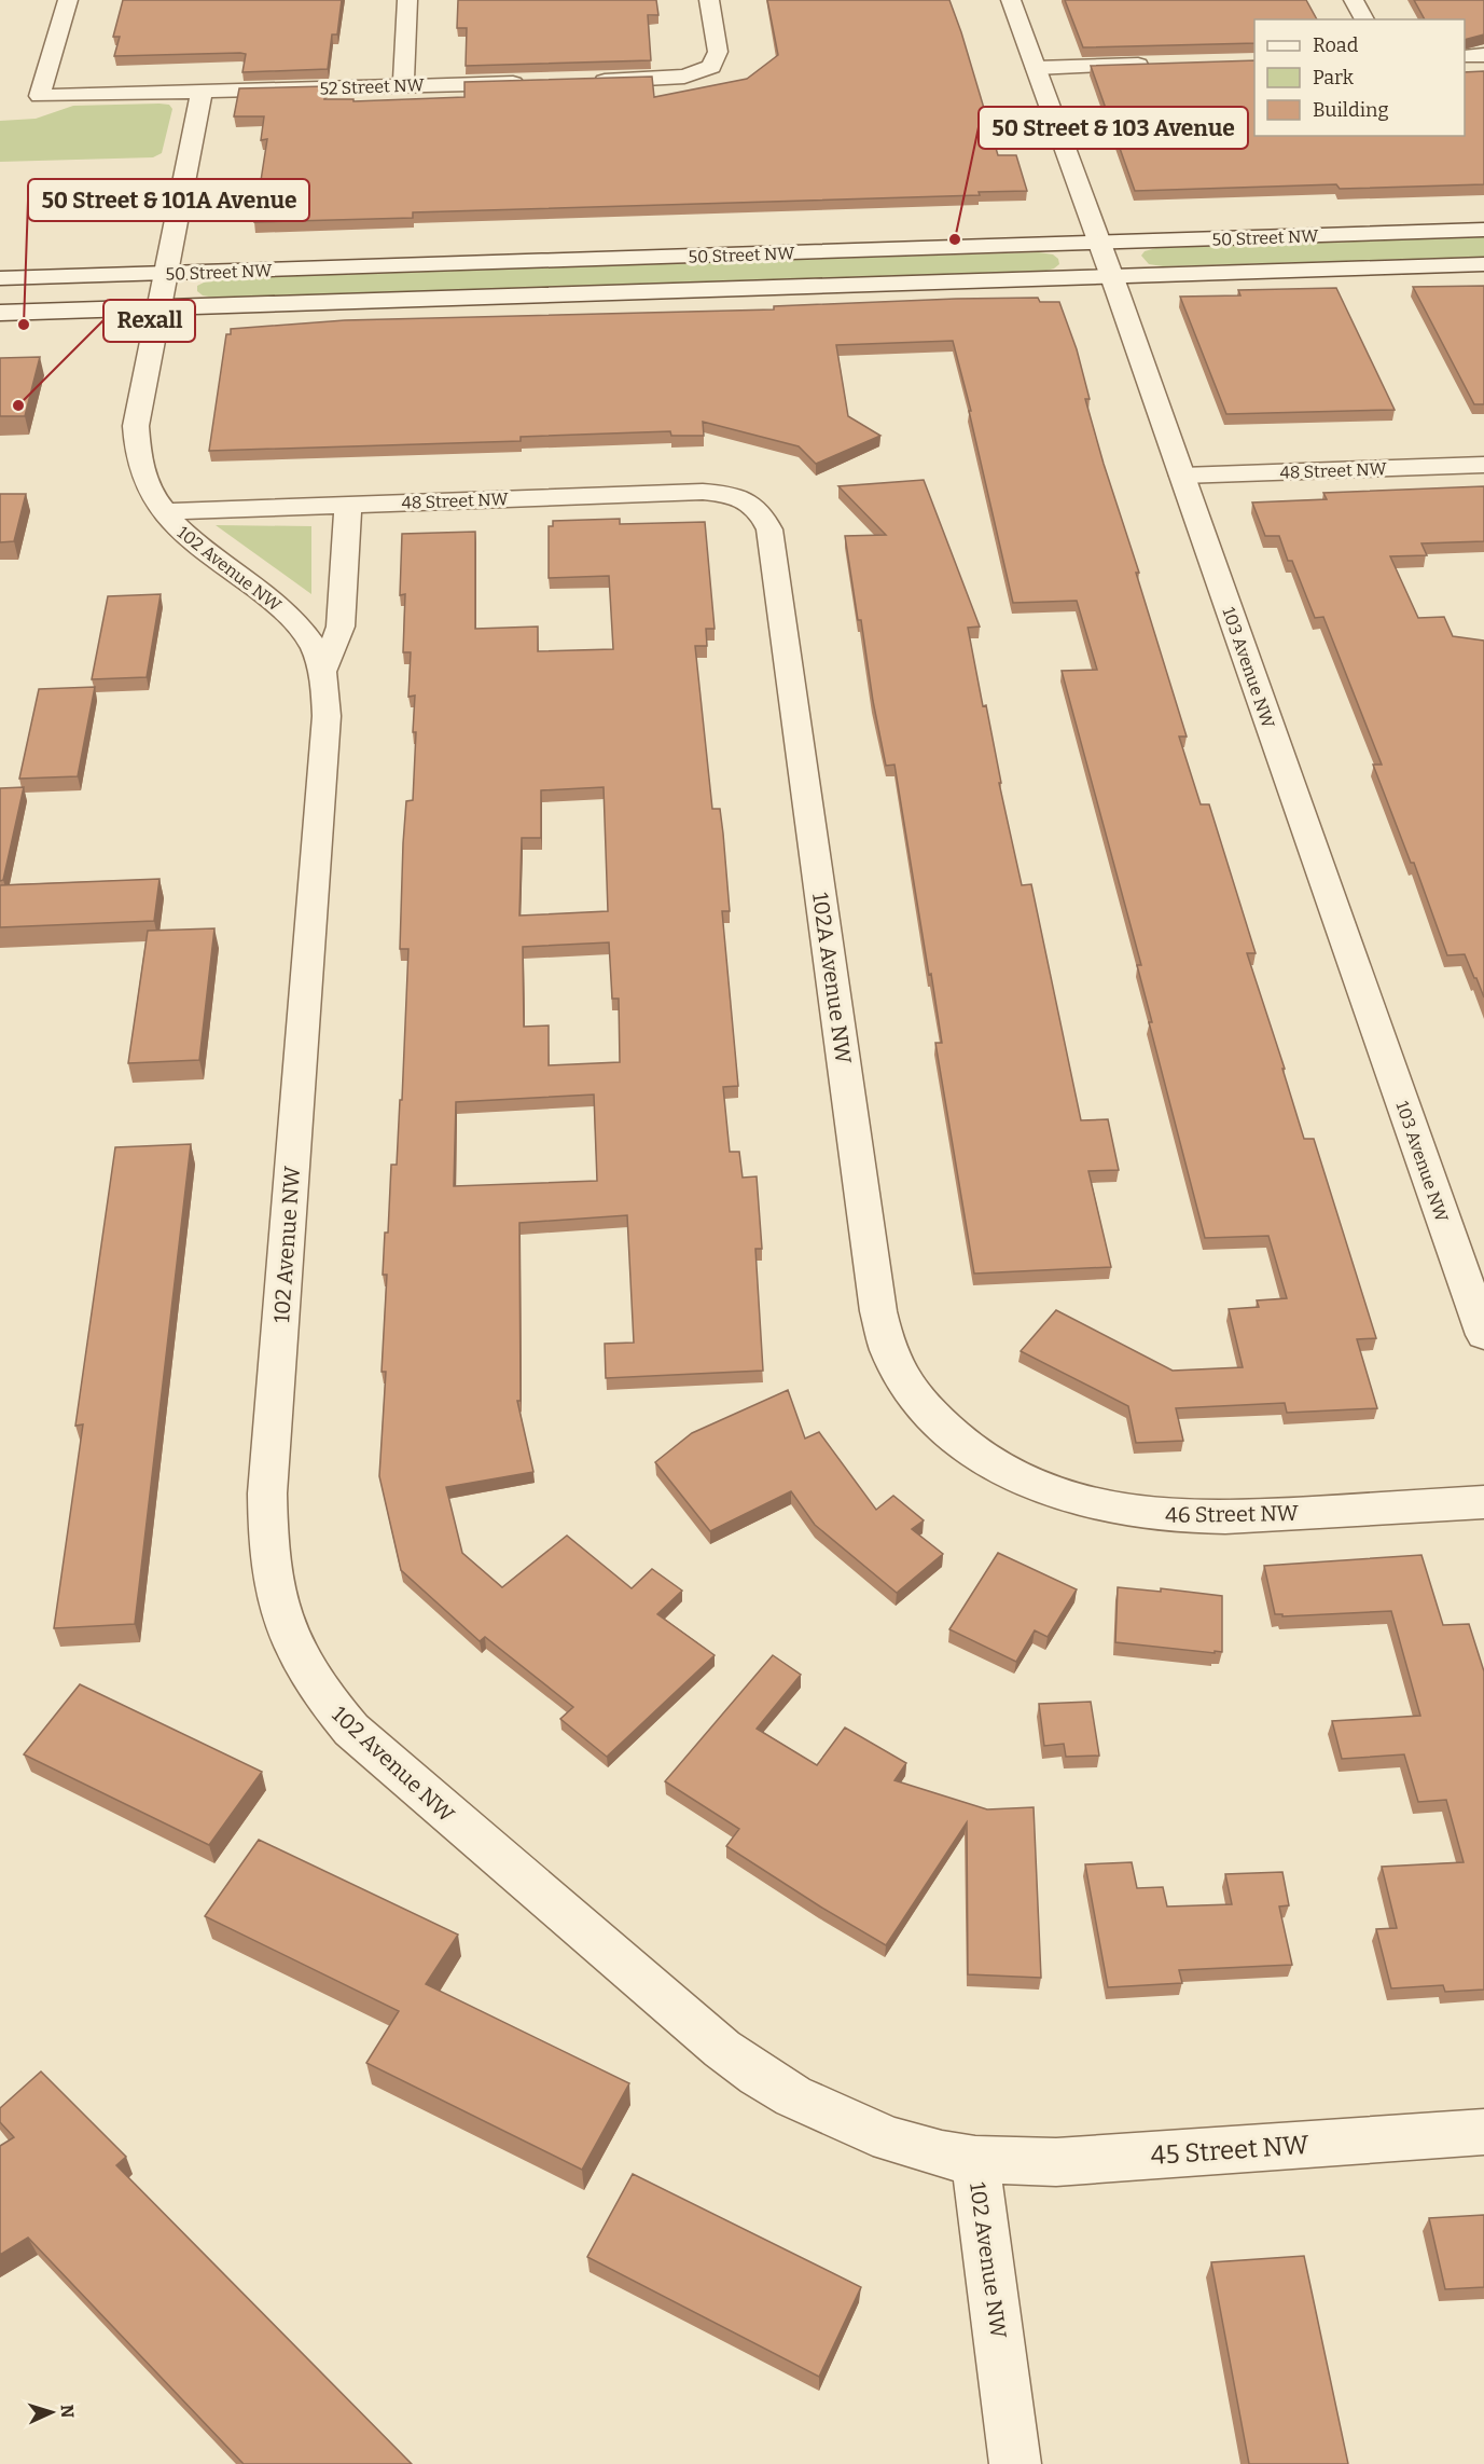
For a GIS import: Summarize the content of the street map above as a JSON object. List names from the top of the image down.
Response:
{
  "streets": {
    "street": [
      "52 Street NW",
      "50 Street NW",
      "48 Street NW",
      "102 Avenue NW",
      "103 Avenue NW",
      "102A Avenue NW",
      "46 Street NW",
      "45 Street NW"
    ]
  },
  "crossings": [
    ["52 Street NW", "102 Avenue NW"],
    ["50 Street NW", "102 Avenue NW"],
    ["50 Street NW", "103 Avenue NW"],
    ["48 Street NW", "102 Avenue NW"],
    ["48 Street NW", "103 Avenue NW"],
    ["48 Street NW", "102A Avenue NW"],
    ["102 Avenue NW", "45 Street NW"],
    ["102A Avenue NW", "46 Street NW"]
  ],
  "places": ["50 Street & 103 Avenue", "50 Street & 101A Avenue", "Rexall"],
  "legend": ["Road", "Park", "Building"],
  "north": "right"
}
